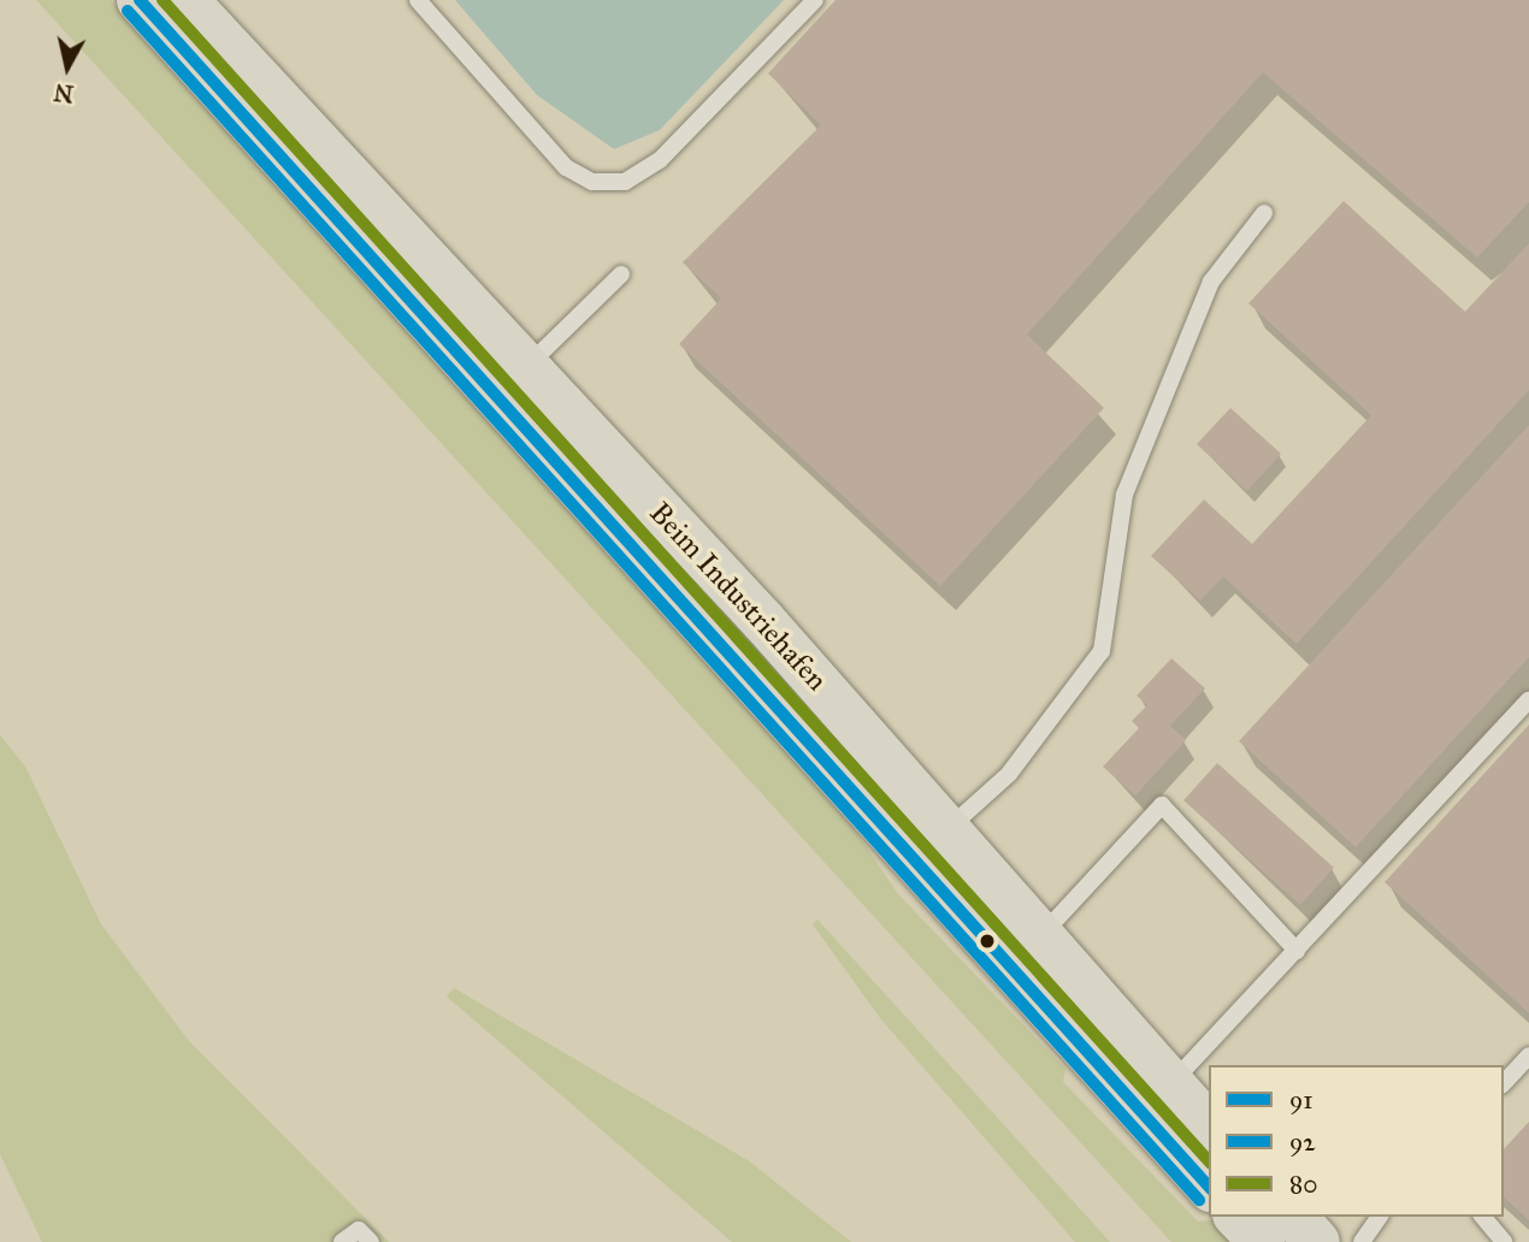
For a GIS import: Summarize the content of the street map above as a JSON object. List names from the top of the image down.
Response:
{
  "streets": {
    "main road": ["Beim Industriehafen"]
  },
  "lines": ["transit line 91", "transit line 80", "transit line 92"],
  "legend": ["91", "92", "80"],
  "north": "bottom"
}
